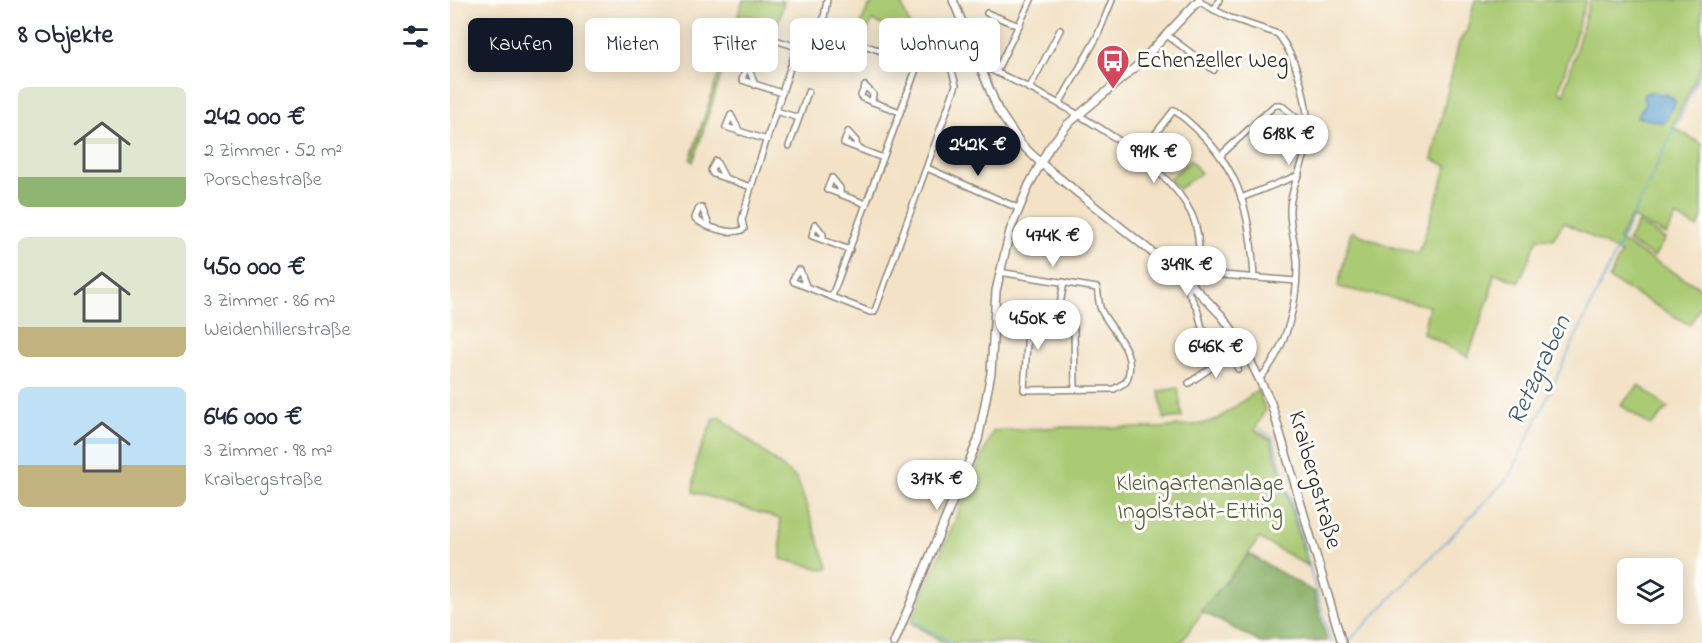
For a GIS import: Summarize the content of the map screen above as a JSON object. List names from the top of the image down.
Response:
{
  "streets": {
    "street": ["Kraibergstraße"]
  },
  "water": ["Retzgraben"],
  "parks": ["Kleingartenanlage Ingolstadt-Etting"],
  "places": {
    "bus stop": ["Echenzeller Weg"]
  },
  "page": {
    "heading": "8 Objekte",
    "chip": [
      "Kaufen",
      "Mieten",
      "Filter",
      "Neu",
      "Wohnung"
    ],
    "list": [
      {
        "name": "242 000 €",
        "note": "2 Zimmer · 52 m² · Porschestraße"
      },
      {
        "name": "450 000 €",
        "note": "3 Zimmer · 86 m² · Weidenhillerstraße"
      },
      {
        "name": "646 000 €",
        "note": "3 Zimmer · 98 m² · Kraibergstraße"
      }
    ],
    "price": [
      "618K €",
      "242K €",
      "991K €",
      "474K €",
      "349K €",
      "450K €",
      "646K €",
      "317K €"
    ]
  }
}
